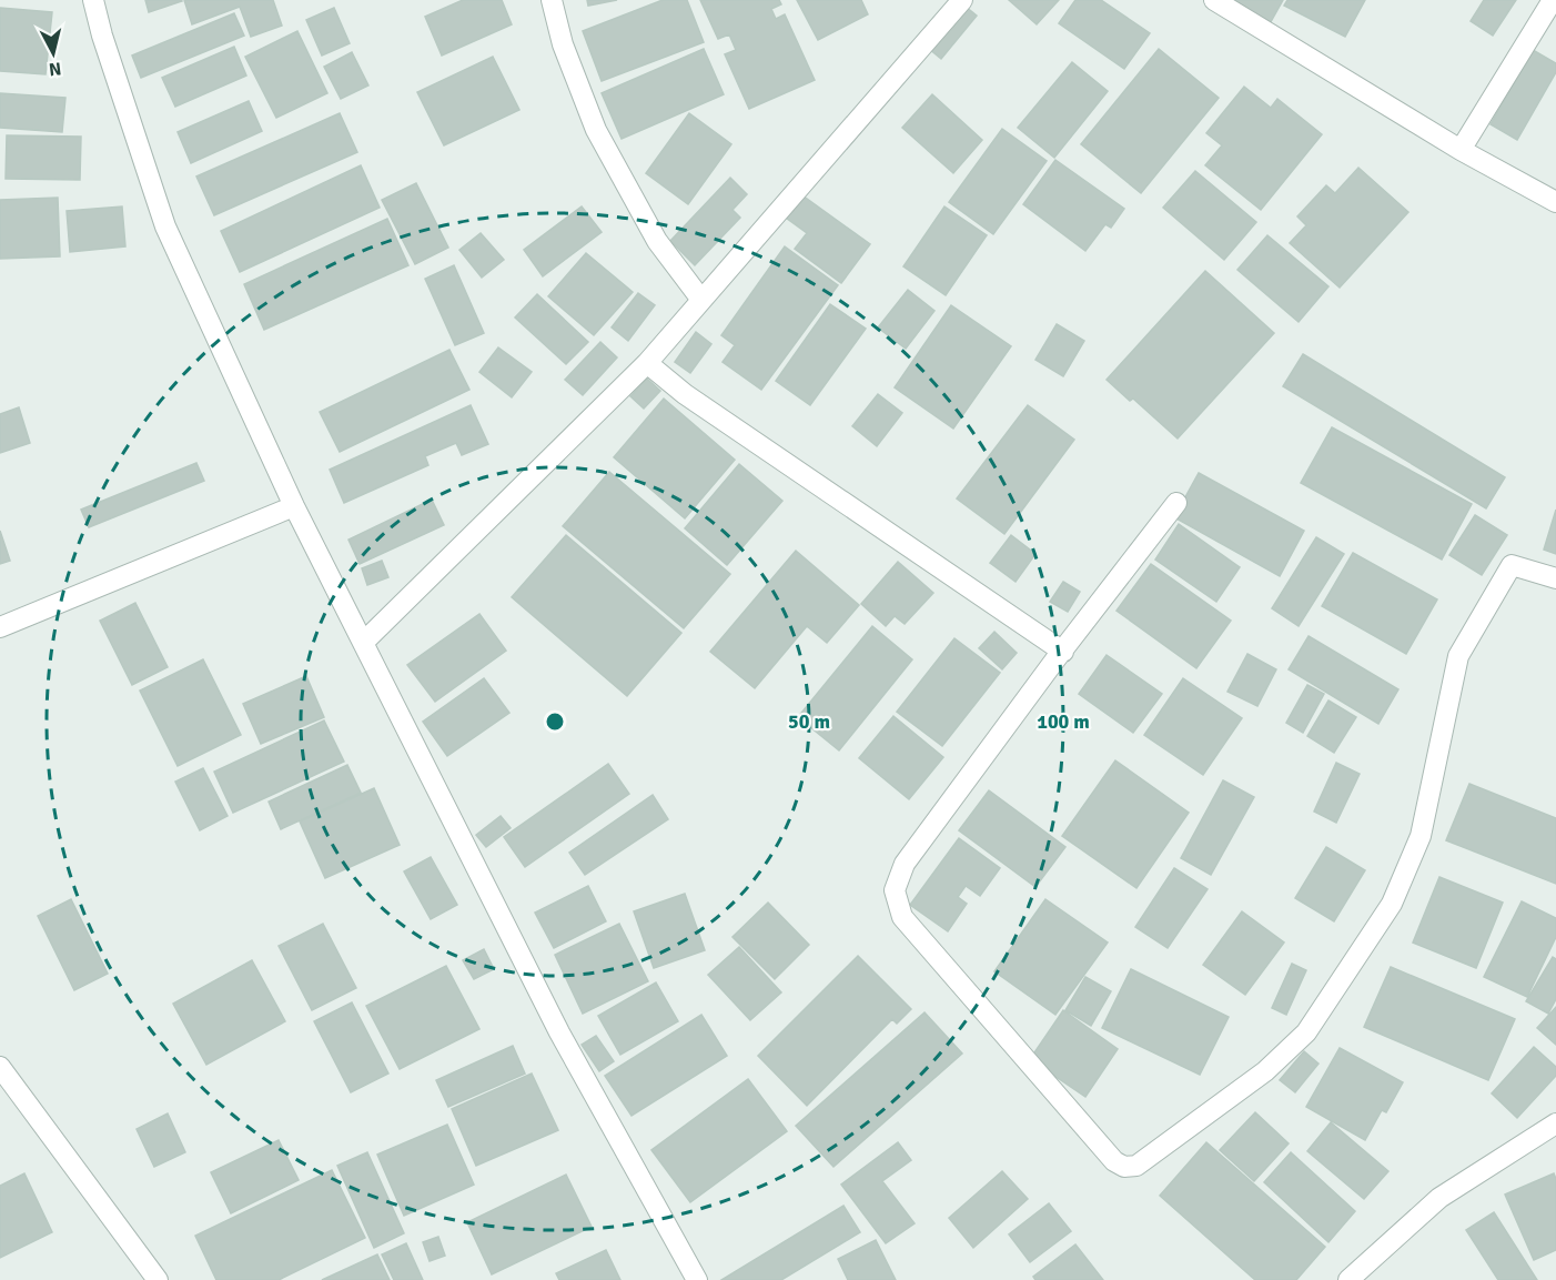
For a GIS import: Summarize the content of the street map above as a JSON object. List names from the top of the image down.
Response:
{
  "north": "bottom",
  "rings": ["50 m", "100 m"]
}
